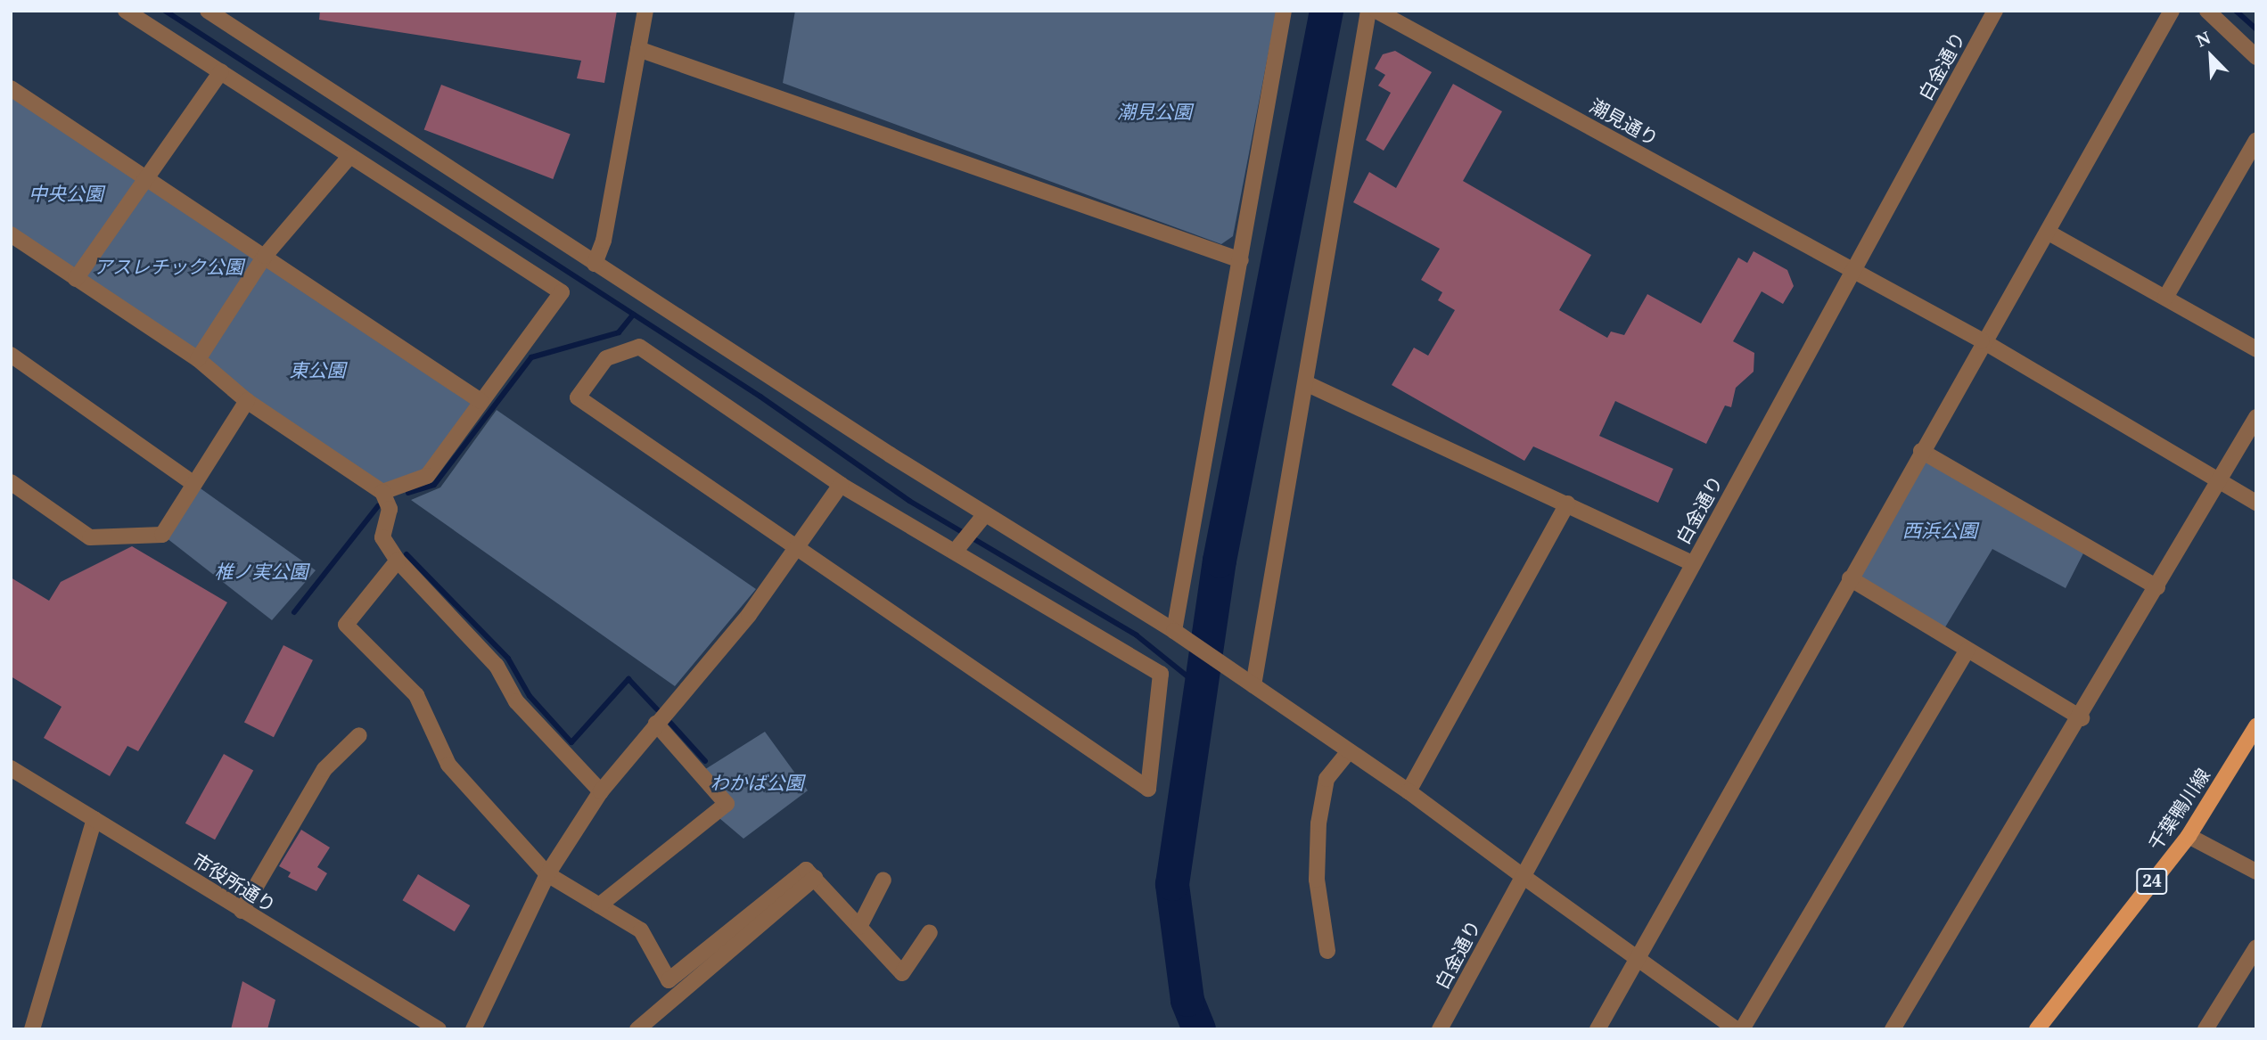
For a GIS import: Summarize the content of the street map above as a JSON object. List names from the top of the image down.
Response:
{
  "streets": {
    "main road": ["千葉鴨川線", "24"],
    "street": ["白金通り", "潮見通り", "市役所通り"]
  },
  "crossings": [
    ["白金通り", "潮見通り"]
  ],
  "parks": [
    "潮見公園",
    "中央公園",
    "アスレチック公園",
    "東公園",
    "西浜公園",
    "椎ノ実公園",
    "わかば公園"
  ],
  "north": "top left"
}
